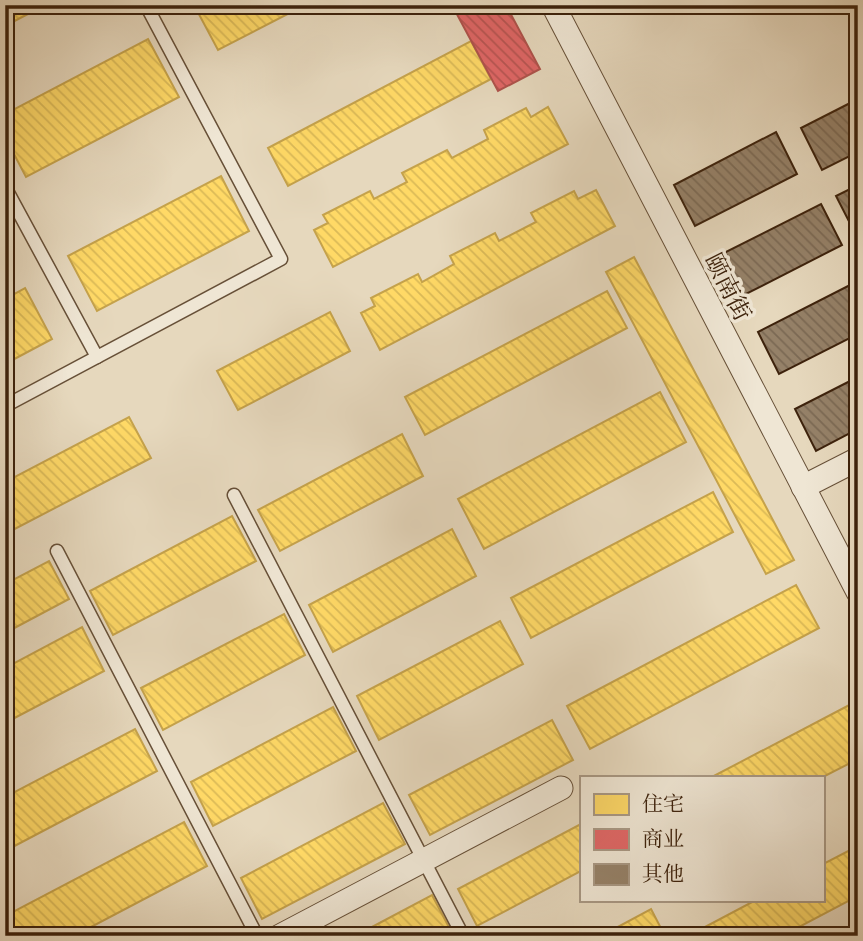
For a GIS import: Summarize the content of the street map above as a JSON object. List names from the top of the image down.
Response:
{
  "streets": {
    "street": ["颐南街"]
  },
  "legend": ["住宅", "商业", "其他"]
}
